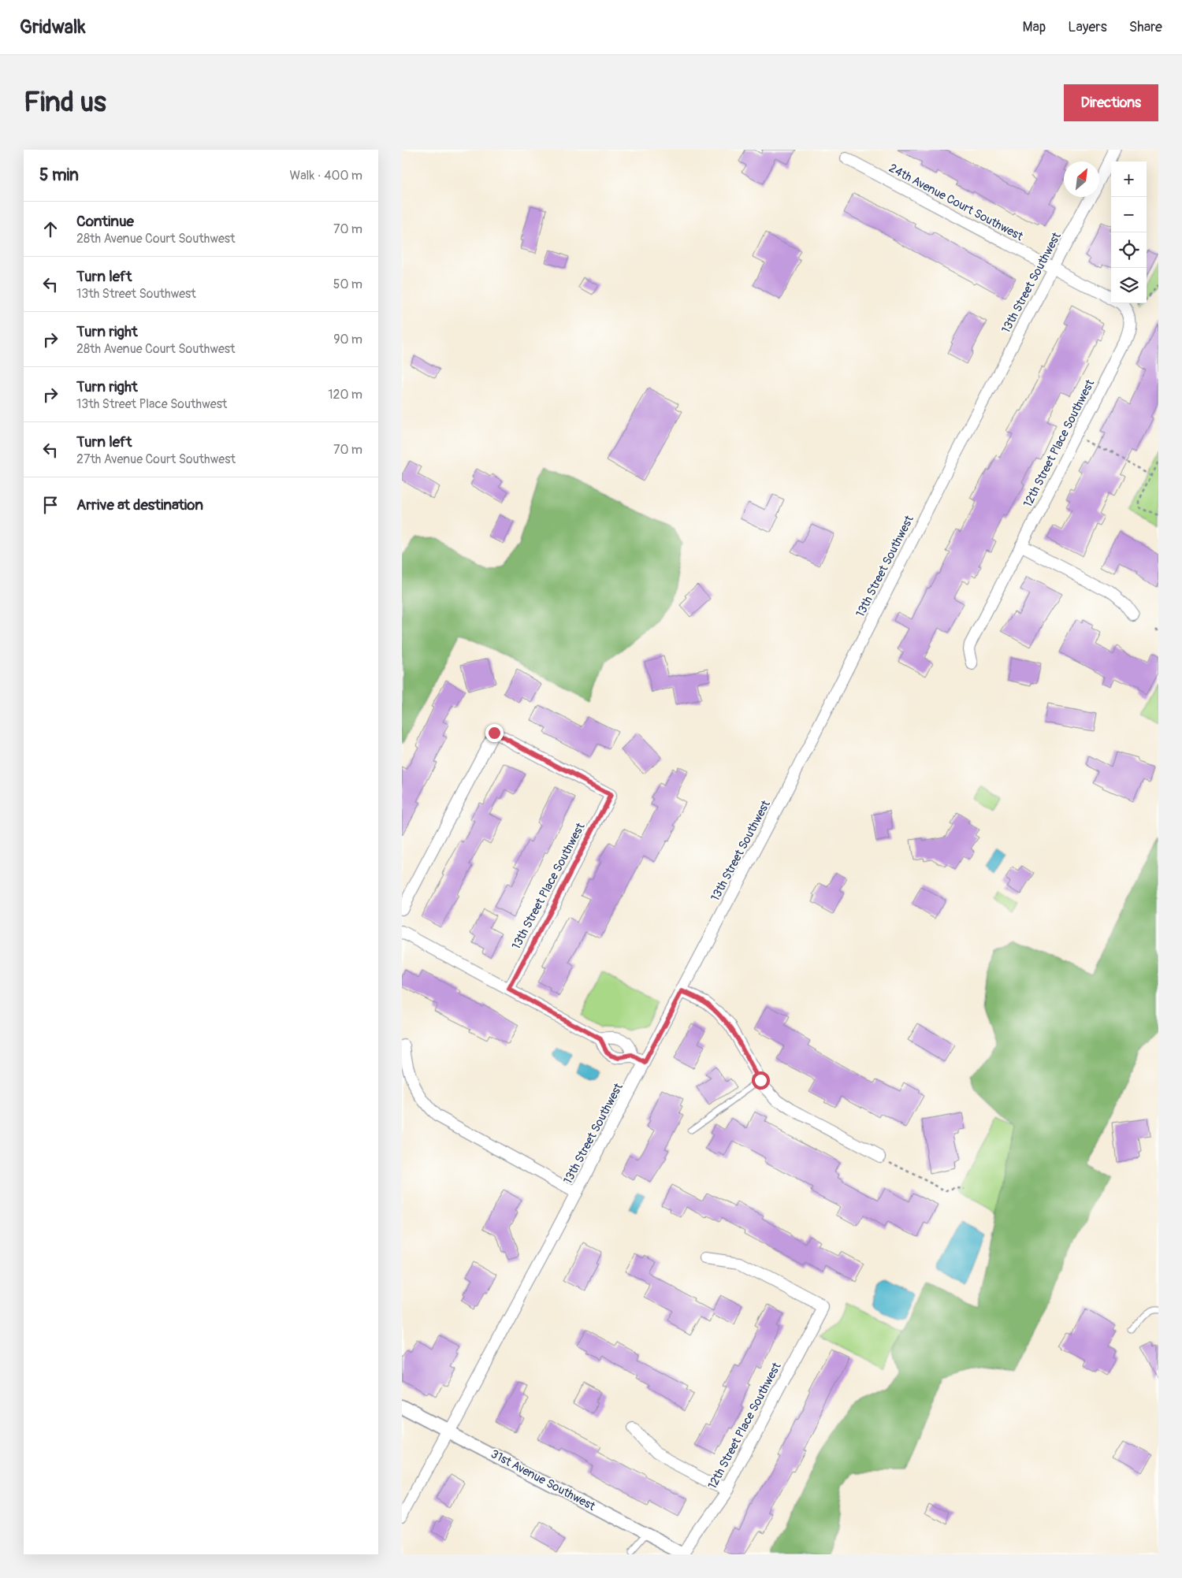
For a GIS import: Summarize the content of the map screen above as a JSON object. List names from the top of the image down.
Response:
{
  "streets": {
    "street": [
      "24th Avenue Court Southwest",
      "13th Street Southwest",
      "12th Street Place Southwest",
      "13th Street Place Southwest",
      "31st Avenue Southwest"
    ]
  },
  "crossings": [
    ["24th Avenue Court Southwest", "13th Street Southwest"],
    ["24th Avenue Court Southwest", "12th Street Place Southwest"],
    ["13th Street Southwest", "12th Street Place Southwest"],
    ["13th Street Southwest", "31st Avenue Southwest"],
    ["12th Street Place Southwest", "31st Avenue Southwest"]
  ],
  "north": "top right",
  "page": {
    "header": "Gridwalk",
    "nav": ["Map", "Layers", "Share"],
    "buttons": "Directions",
    "title": "Find us",
    "heading": ["5 min", "Walk · 400 m"],
    "map_buttons": ["+", "−"],
    "list": [
      ["Continue", "28th Avenue Court Southwest", "70 m"],
      ["Turn left", "13th Street Southwest", "50 m"],
      ["Turn right", "28th Avenue Court Southwest", "90 m"],
      ["Turn right", "13th Street Place Southwest", "120 m"],
      ["Turn left", "27th Avenue Court Southwest", "70 m"],
      "Arrive at destination"
    ]
  }
}
